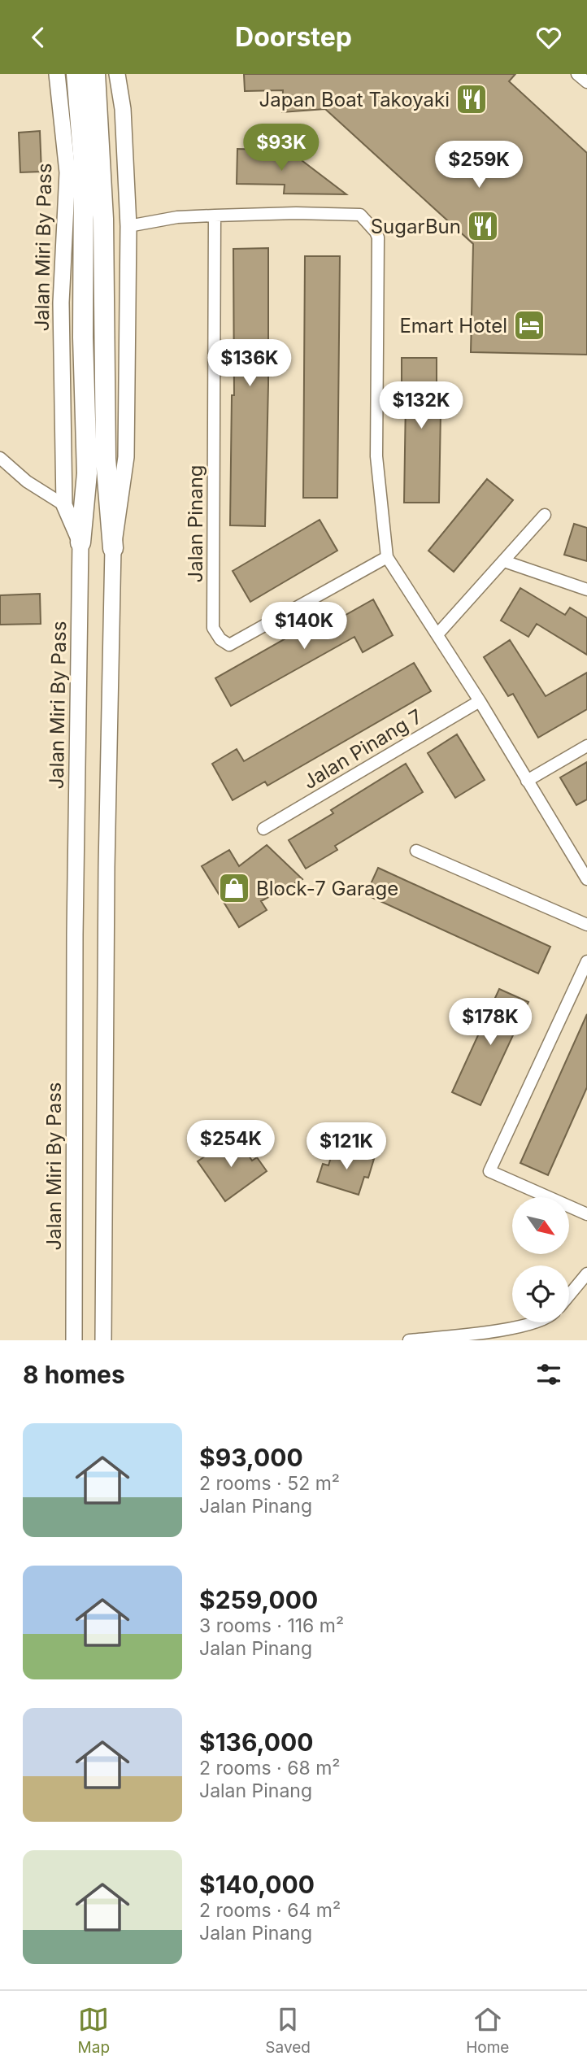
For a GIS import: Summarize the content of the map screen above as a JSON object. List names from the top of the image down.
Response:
{
  "streets": {
    "main road": ["Jalan Miri By Pass"],
    "street": ["Jalan Pinang", "Jalan Pinang 7"]
  },
  "places": {
    "restaurant": ["Japan Boat Takoyaki", "SugarBun"],
    "hotel": ["Emart Hotel"],
    "shop": ["Block-7 Garage"]
  },
  "north": "bottom right",
  "page": {
    "header": "Doorstep",
    "price": [
      "$93K",
      "$259K",
      "$136K",
      "$132K",
      "$140K",
      "$178K",
      "$254K",
      "$121K"
    ],
    "heading": "8 homes",
    "list": [
      {
        "name": "$93,000",
        "note": "2 rooms · 52 m² · Jalan Pinang"
      },
      {
        "name": "$259,000",
        "note": "3 rooms · 116 m² · Jalan Pinang"
      },
      {
        "name": "$136,000",
        "note": "2 rooms · 68 m² · Jalan Pinang"
      },
      {
        "name": "$140,000",
        "note": "2 rooms · 64 m² · Jalan Pinang"
      }
    ],
    "tabs": ["Map", "Saved", "Home"]
  }
}
